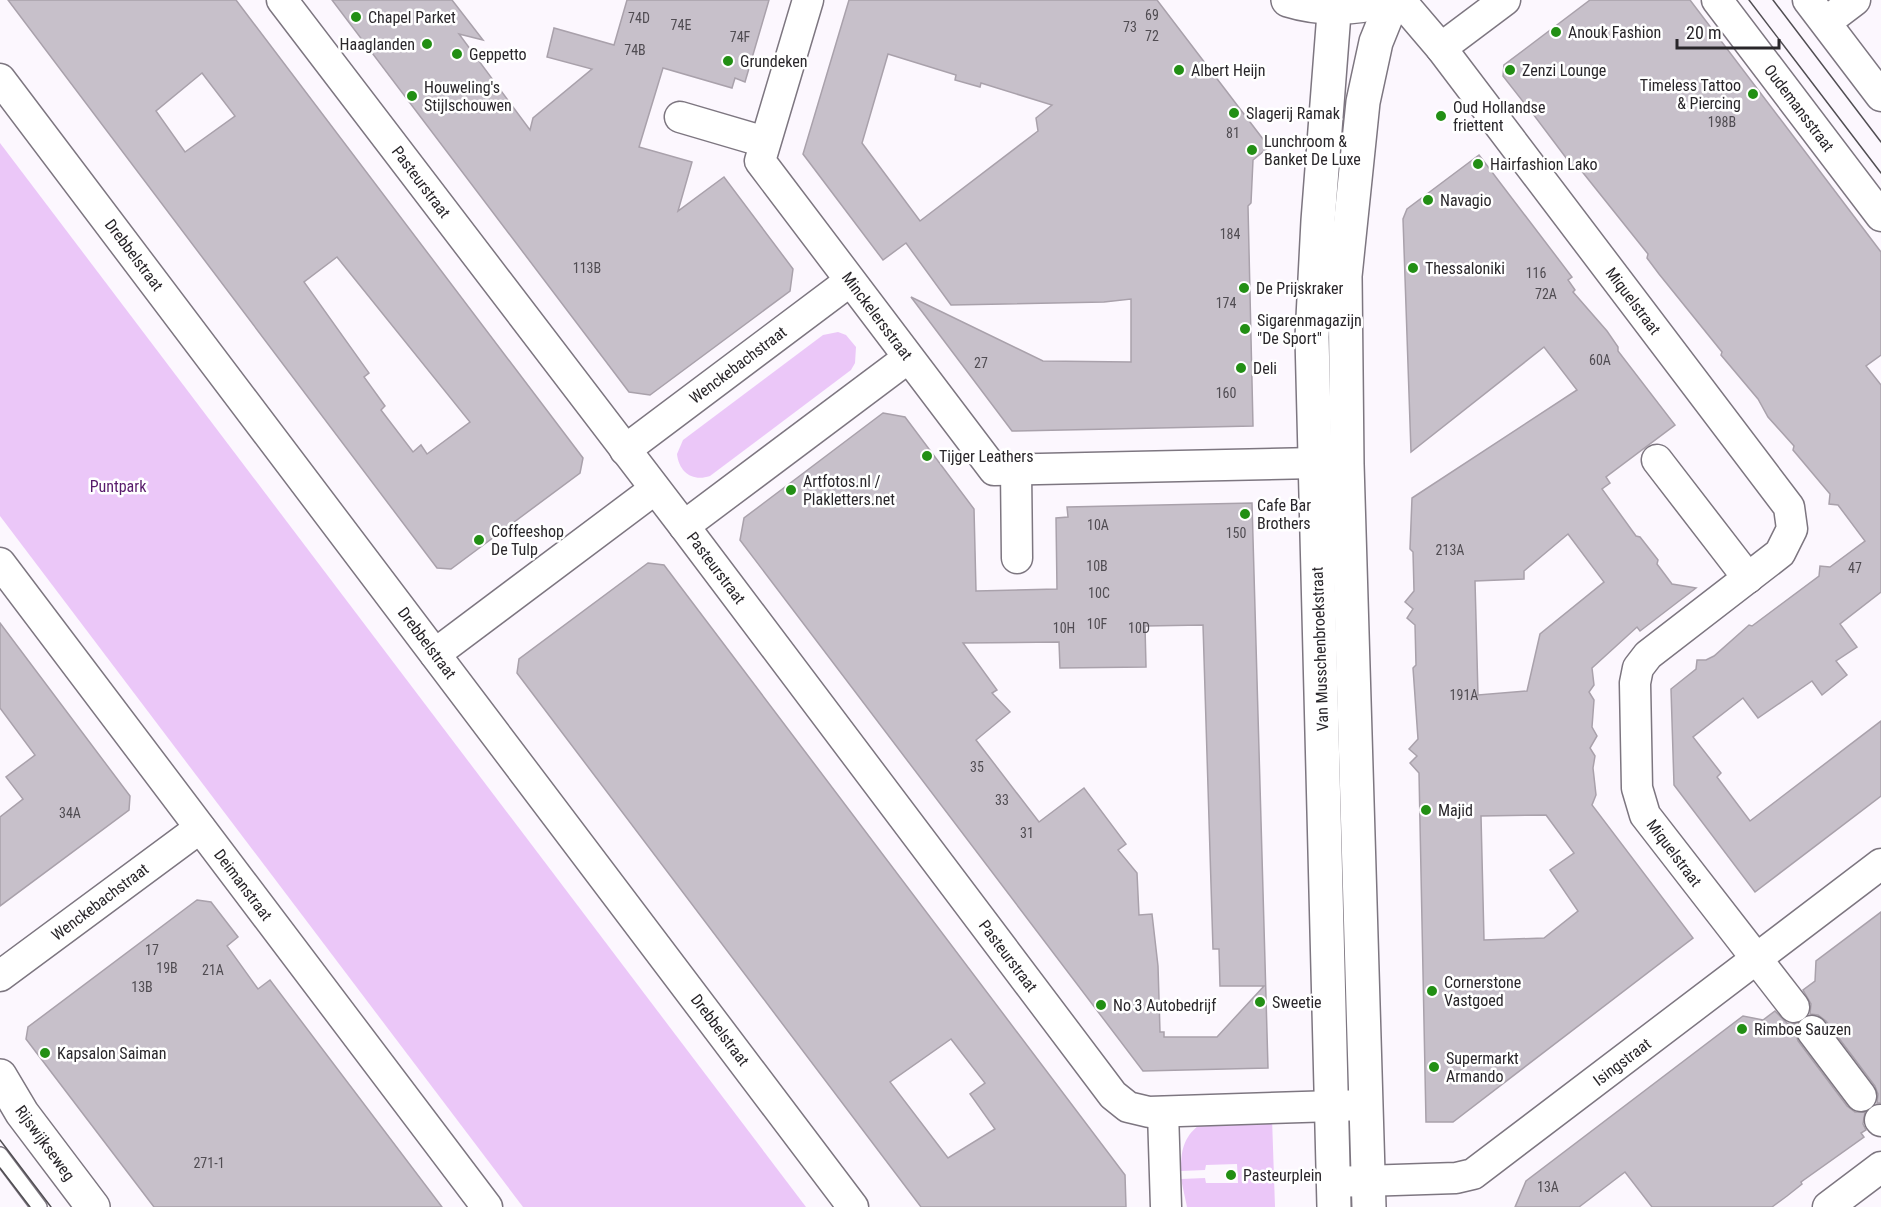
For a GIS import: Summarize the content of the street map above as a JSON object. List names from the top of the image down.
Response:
{
  "streets": {
    "street": [
      "Oudemansstraat",
      "Pasteurstraat",
      "Drebbelstraat",
      "Miquelstraat",
      "Minckelersstraat",
      "Wenckebachstraat",
      "Van Musschenbroekstraat",
      "Deimanstraat",
      "Isingstraat",
      "Rijswijkseweg"
    ]
  },
  "crossings": [
    ["Pasteurstraat", "Wenckebachstraat"],
    ["Miquelstraat", "Isingstraat"],
    ["Minckelersstraat", "Wenckebachstraat"],
    ["Minckelersstraat", "Van Musschenbroekstraat"],
    ["Wenckebachstraat", "Deimanstraat"],
    ["Van Musschenbroekstraat", "Isingstraat"]
  ],
  "parks": ["Puntpark"],
  "places": [
    "Chapel Parket",
    "Anouk Fashion",
    "Haaglanden",
    "Geppetto",
    "Grundeken",
    "Albert Heijn",
    "Zenzi Lounge",
    "Timeless Tattoo & Piercing",
    "Houweling's Stijlschouwen",
    "Slagerij Ramak",
    "Oud Hollandse friettent",
    "Lunchroom & Banket De Luxe",
    "Hairfashion Lako",
    "Navagio",
    "Thessaloniki",
    "De Prijskraker",
    "Sigarenmagazijn \"De Sport\"",
    "Deli",
    "Tijger Leathers",
    "Artfotos.nl / Plakletters.net",
    "Cafe Bar Brothers",
    "Coffeeshop De Tulp",
    "Majid",
    "Cornerstone Vastgoed",
    "Sweetie",
    "No 3 Autobedrijf",
    "Rimboe Sauzen",
    "Kapsalon Saiman",
    "Supermarkt Armando",
    "Pasteurplein"
  ],
  "house_numbers": [
    "69",
    "74D",
    "74E",
    "73",
    "72",
    "74F",
    "74B",
    "198B",
    "81",
    "184",
    "113B",
    "116",
    "72A",
    "174",
    "60A",
    "27",
    "160",
    "10A",
    "150",
    "213A",
    "10B",
    "47",
    "10C",
    "10F",
    "10H",
    "10D",
    "191A",
    "35",
    "33",
    "34A",
    "31",
    "17",
    "19B",
    "21A",
    "13B",
    "271-1",
    "13A"
  ],
  "scale_bar": "20 m"
}
